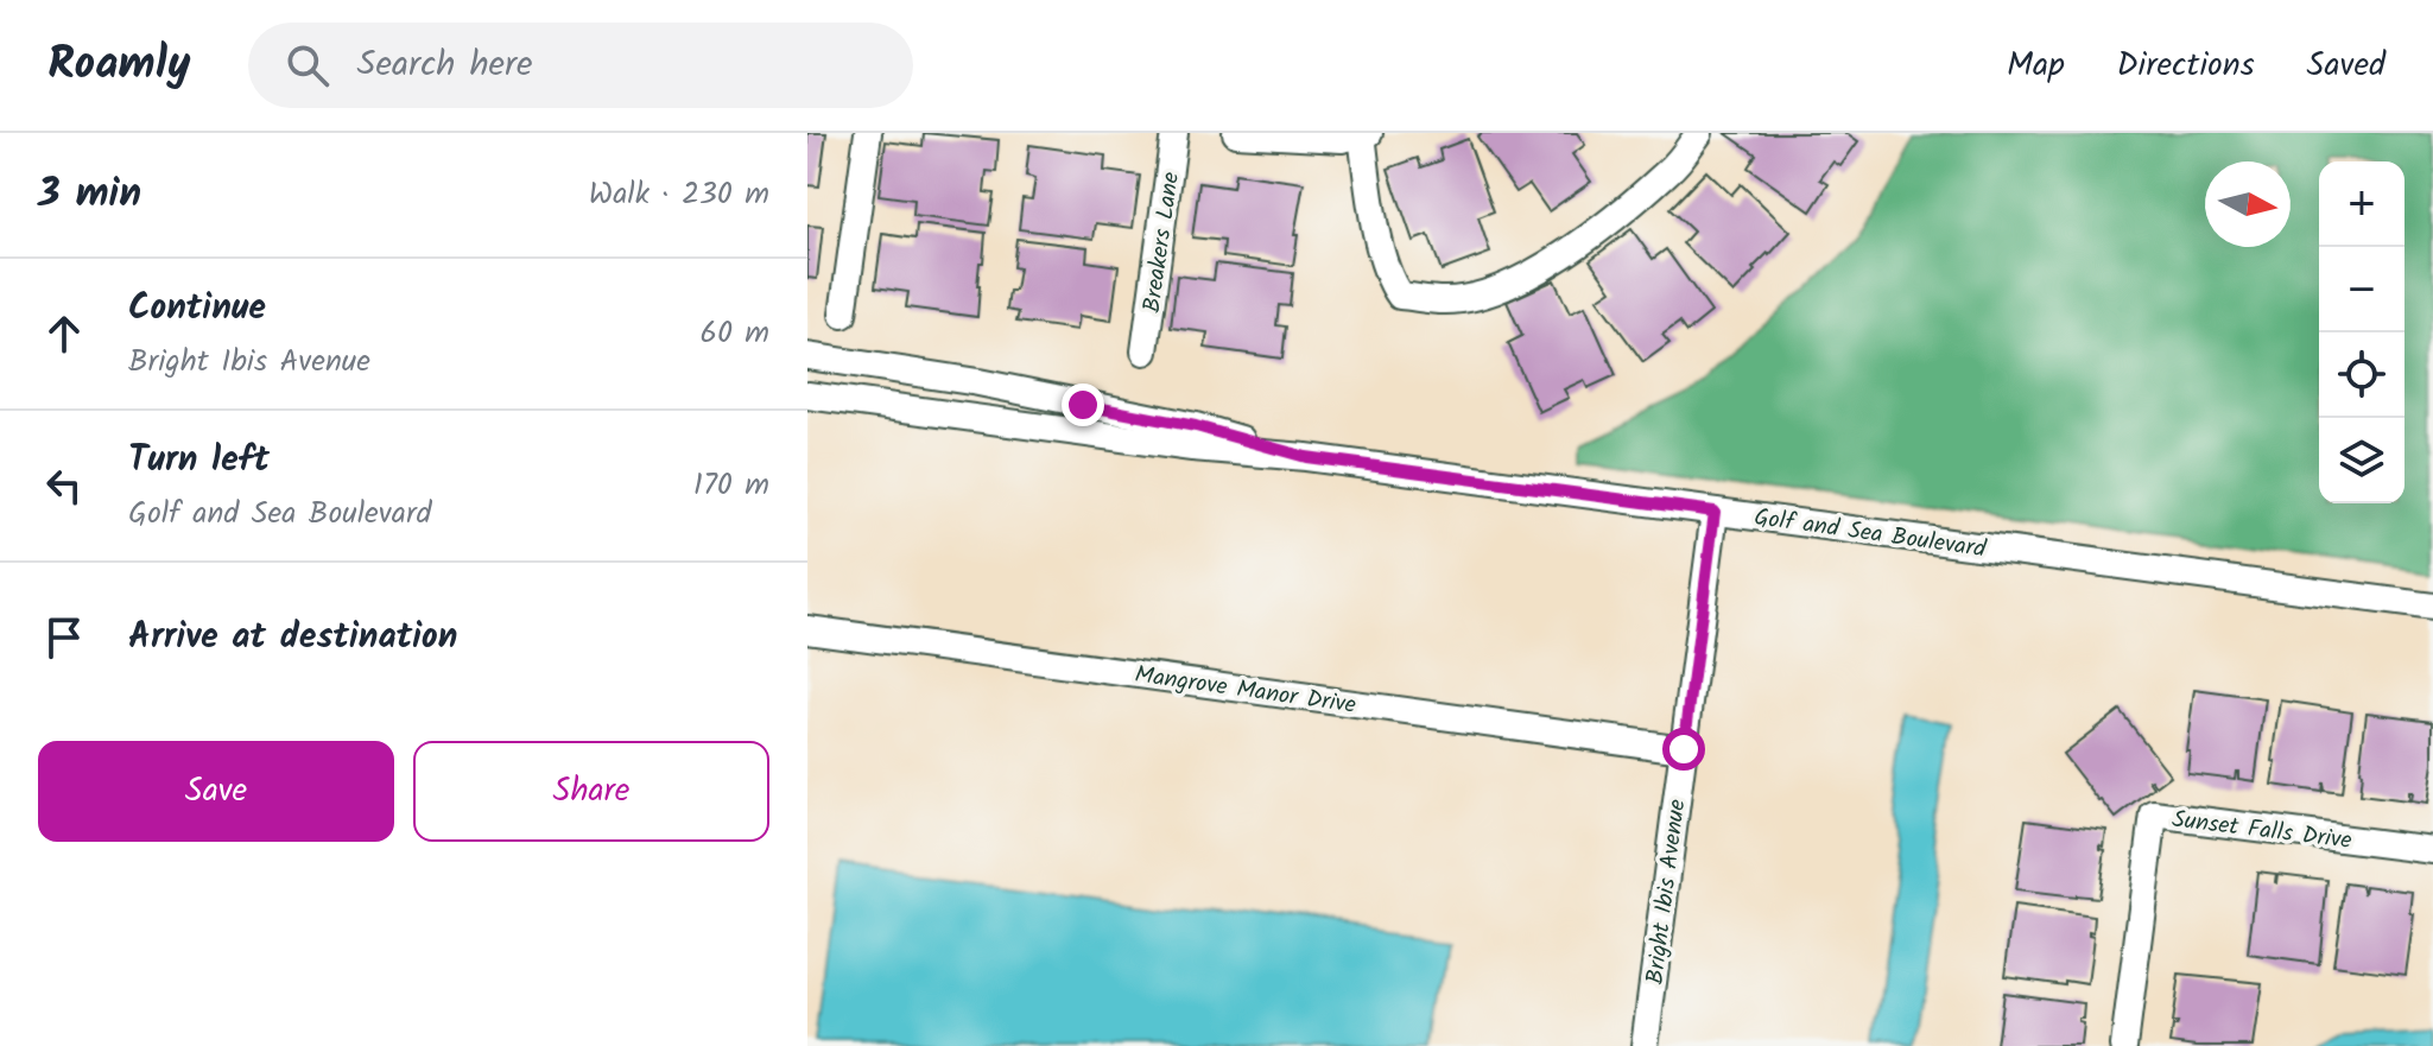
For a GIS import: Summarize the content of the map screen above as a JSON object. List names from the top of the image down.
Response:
{
  "streets": {
    "street": [
      "Breakers Lane",
      "Golf and Sea Boulevard",
      "Mangrove Manor Drive",
      "Sunset Falls Drive",
      "Bright Ibis Avenue"
    ]
  },
  "crossings": [
    ["Golf and Sea Boulevard", "Bright Ibis Avenue"],
    ["Mangrove Manor Drive", "Bright Ibis Avenue"]
  ],
  "north": "right",
  "page": {
    "header": "Roamly",
    "search": "Search here",
    "nav": ["Map", "Directions", "Saved"],
    "heading": ["3 min", "Walk · 230 m"],
    "map_buttons": ["+", "−"],
    "list": [
      ["Continue", "Bright Ibis Avenue", "60 m"],
      ["Turn left", "Golf and Sea Boulevard", "170 m"],
      "Arrive at destination"
    ],
    "buttons": ["Save", "Share"]
  }
}
